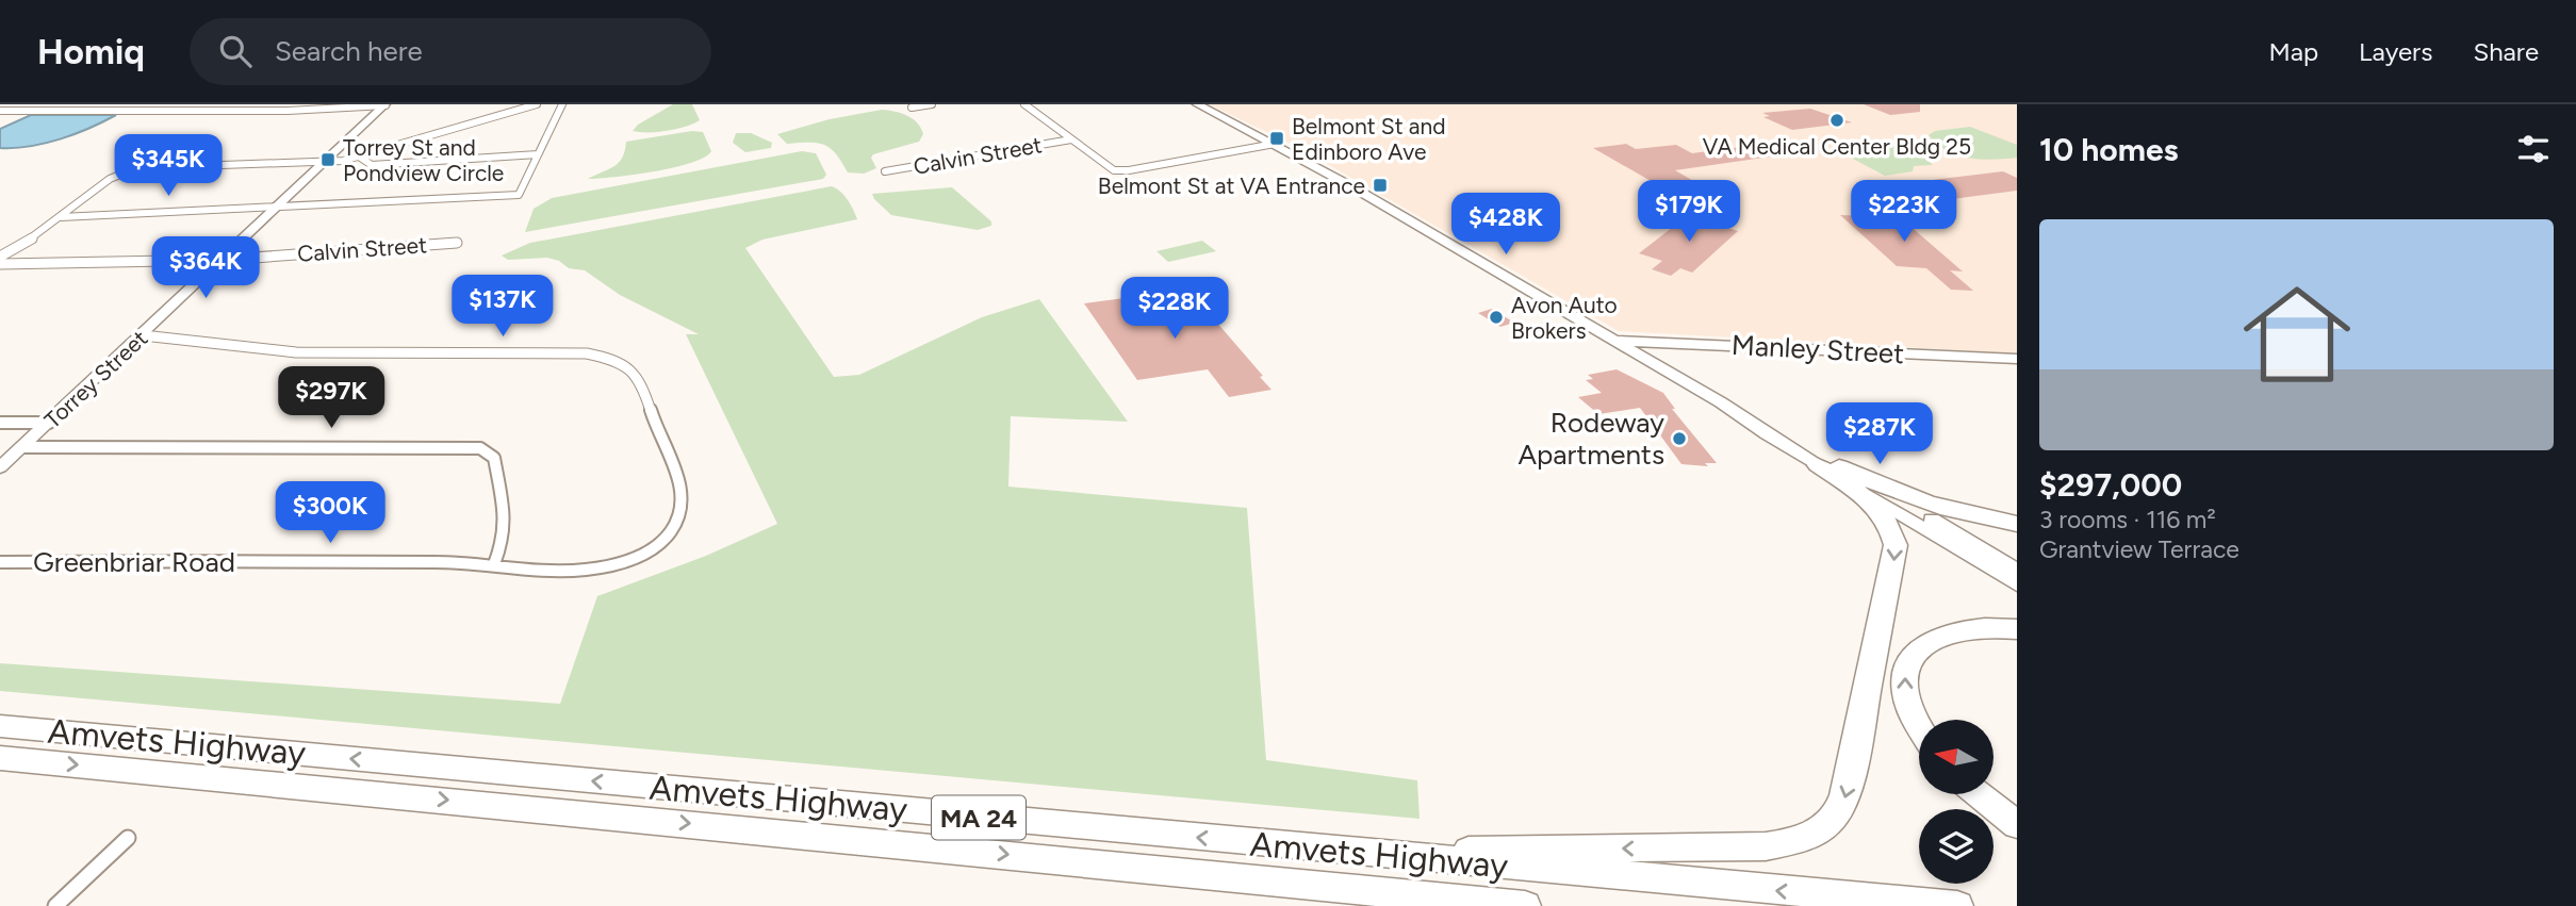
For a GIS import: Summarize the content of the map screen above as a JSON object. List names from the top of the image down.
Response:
{
  "streets": {
    "highway": ["Amvets Highway", "MA 24"],
    "main road": ["Manley Street", "Torrey Street"],
    "street": ["Calvin Street", "Greenbriar Road"]
  },
  "crossings": [
    ["Calvin Street", "Torrey Street"],
    ["Torrey Street", "Greenbriar Road"]
  ],
  "places": {
    "other": ["VA Medical Center Bldg 25", "Avon Auto Brokers", "Rodeway Apartments"],
    "transit": ["Belmont St and Edinboro Ave", "Torrey St and Pondview Circle", "Belmont St at VA Entrance"]
  },
  "north": "left",
  "page": {
    "header": "Homiq",
    "search": "Search here",
    "nav": ["Map", "Layers", "Share"],
    "heading": "10 homes",
    "price": [
      "$345K",
      "$179K",
      "$223K",
      "$428K",
      "$364K",
      "$137K",
      "$228K",
      "$297K",
      "$287K",
      "$300K"
    ],
    "list": [
      {
        "name": "$297,000",
        "note": "3 rooms · 116 m² · Grantview Terrace"
      }
    ]
  }
}
